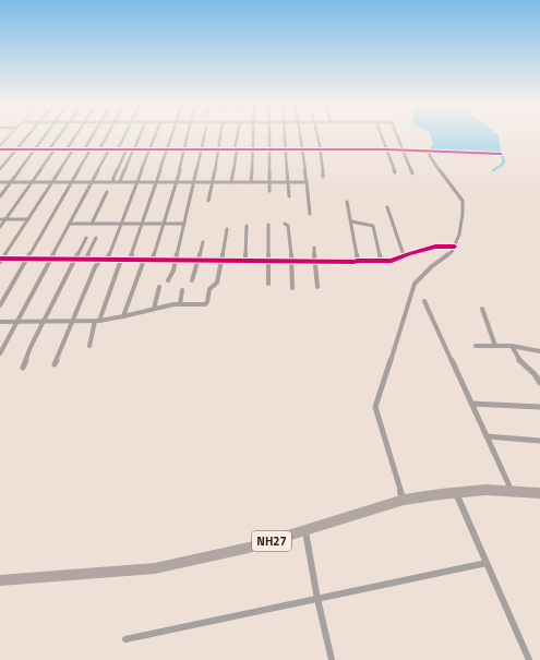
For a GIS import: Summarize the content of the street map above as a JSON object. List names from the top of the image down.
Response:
{
  "streets": {
    "highway": ["NH27"]
  }
}
